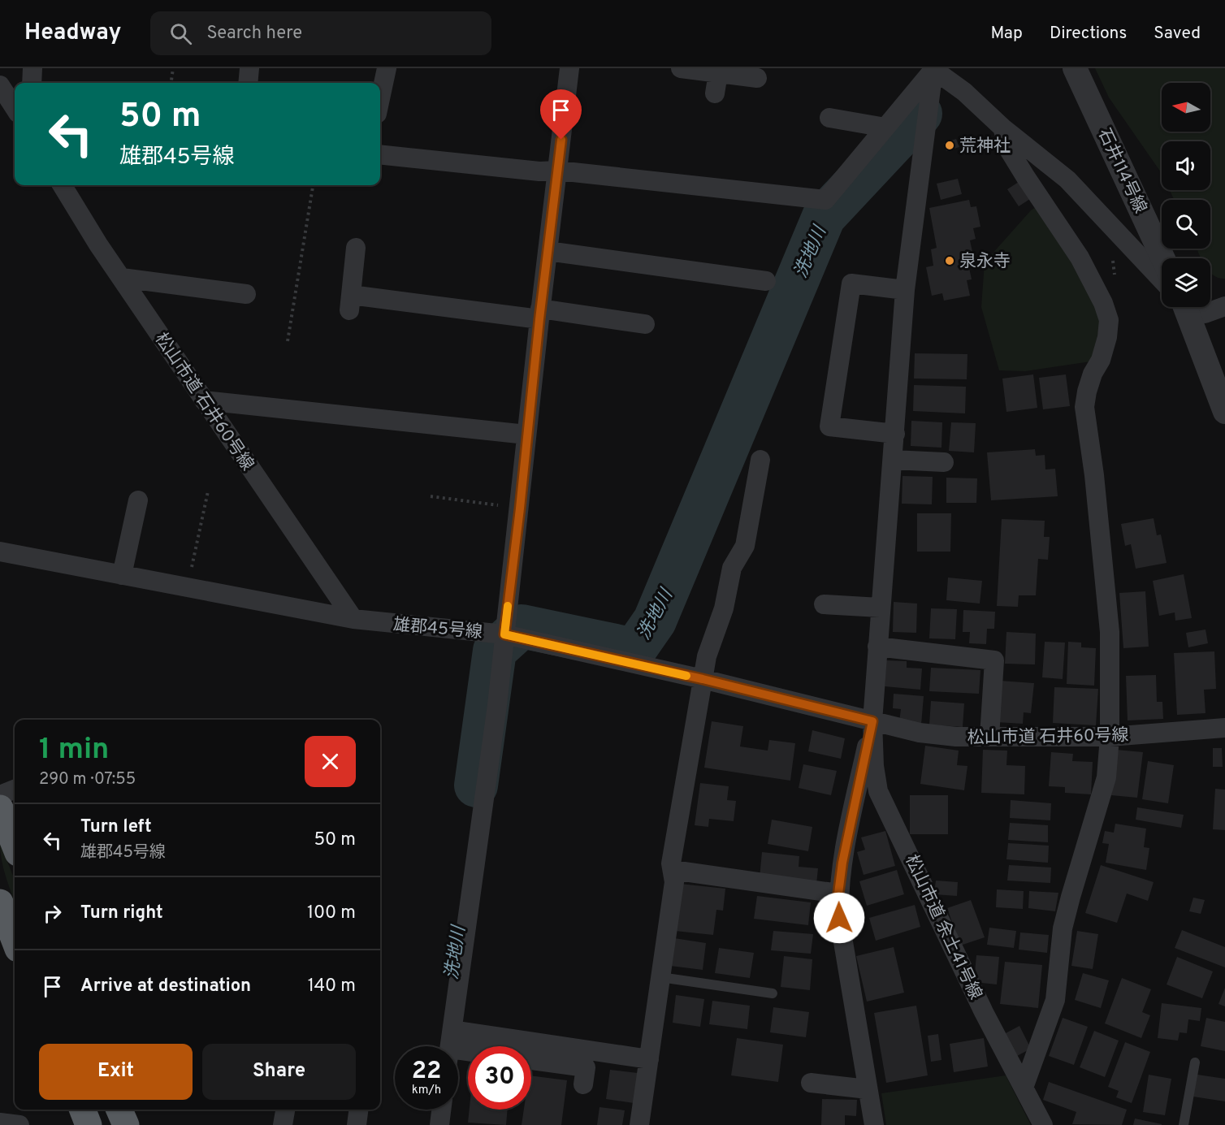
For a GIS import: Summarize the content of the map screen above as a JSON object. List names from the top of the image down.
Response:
{
  "streets": {
    "street": [
      "石井114号線",
      "松山市道 石井60号線",
      "雄郡45号線",
      "松山市道 余土41号線"
    ]
  },
  "crossings": [
    ["松山市道 石井60号線", "雄郡45号線"],
    ["松山市道 石井60号線", "松山市道 余土41号線"],
    ["雄郡45号線", "松山市道 余土41号線"]
  ],
  "water": ["洗地川"],
  "places": ["荒神社", "泉永寺"],
  "north": "left",
  "page": {
    "header": "Headway",
    "search": "Search here",
    "nav": ["Map", "Directions", "Saved"],
    "turn": ["50 m", "雄郡45号線"],
    "heading": ["1 min", "290 m · 07:55"],
    "list": [
      {
        "name": "Turn left",
        "note": "雄郡45号線",
        "value": "50 m"
      },
      {
        "name": "Turn right",
        "value": "100 m"
      },
      {
        "name": "Arrive at destination",
        "value": "140 m"
      }
    ],
    "buttons": ["Exit", "Share"],
    "speed": "22 km/h",
    "limit": "30"
  }
}
